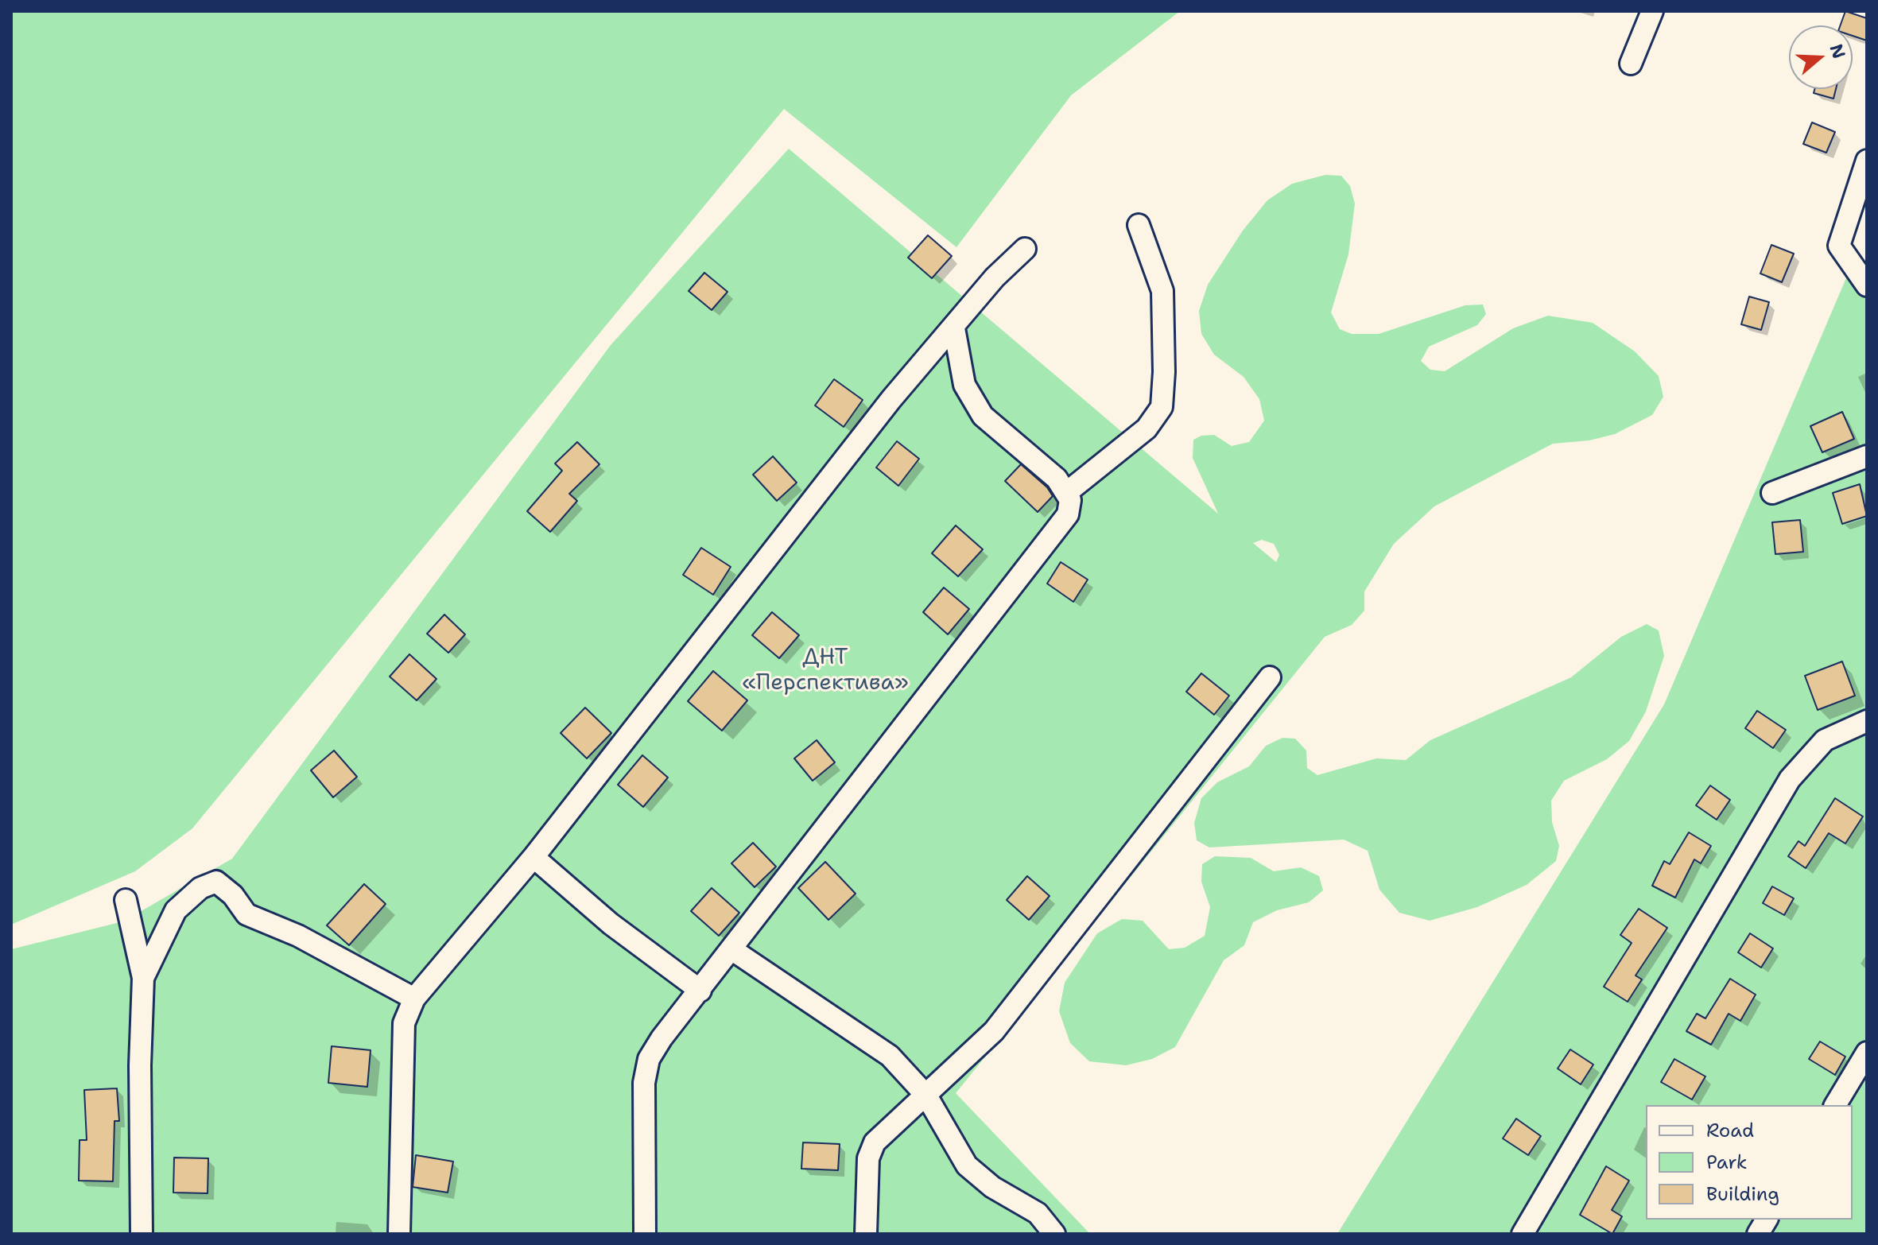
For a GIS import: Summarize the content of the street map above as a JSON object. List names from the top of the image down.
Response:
{
  "parks": ["ДНТ «Перспектива»"],
  "legend": ["Road", "Park", "Building"],
  "north": "right"
}
